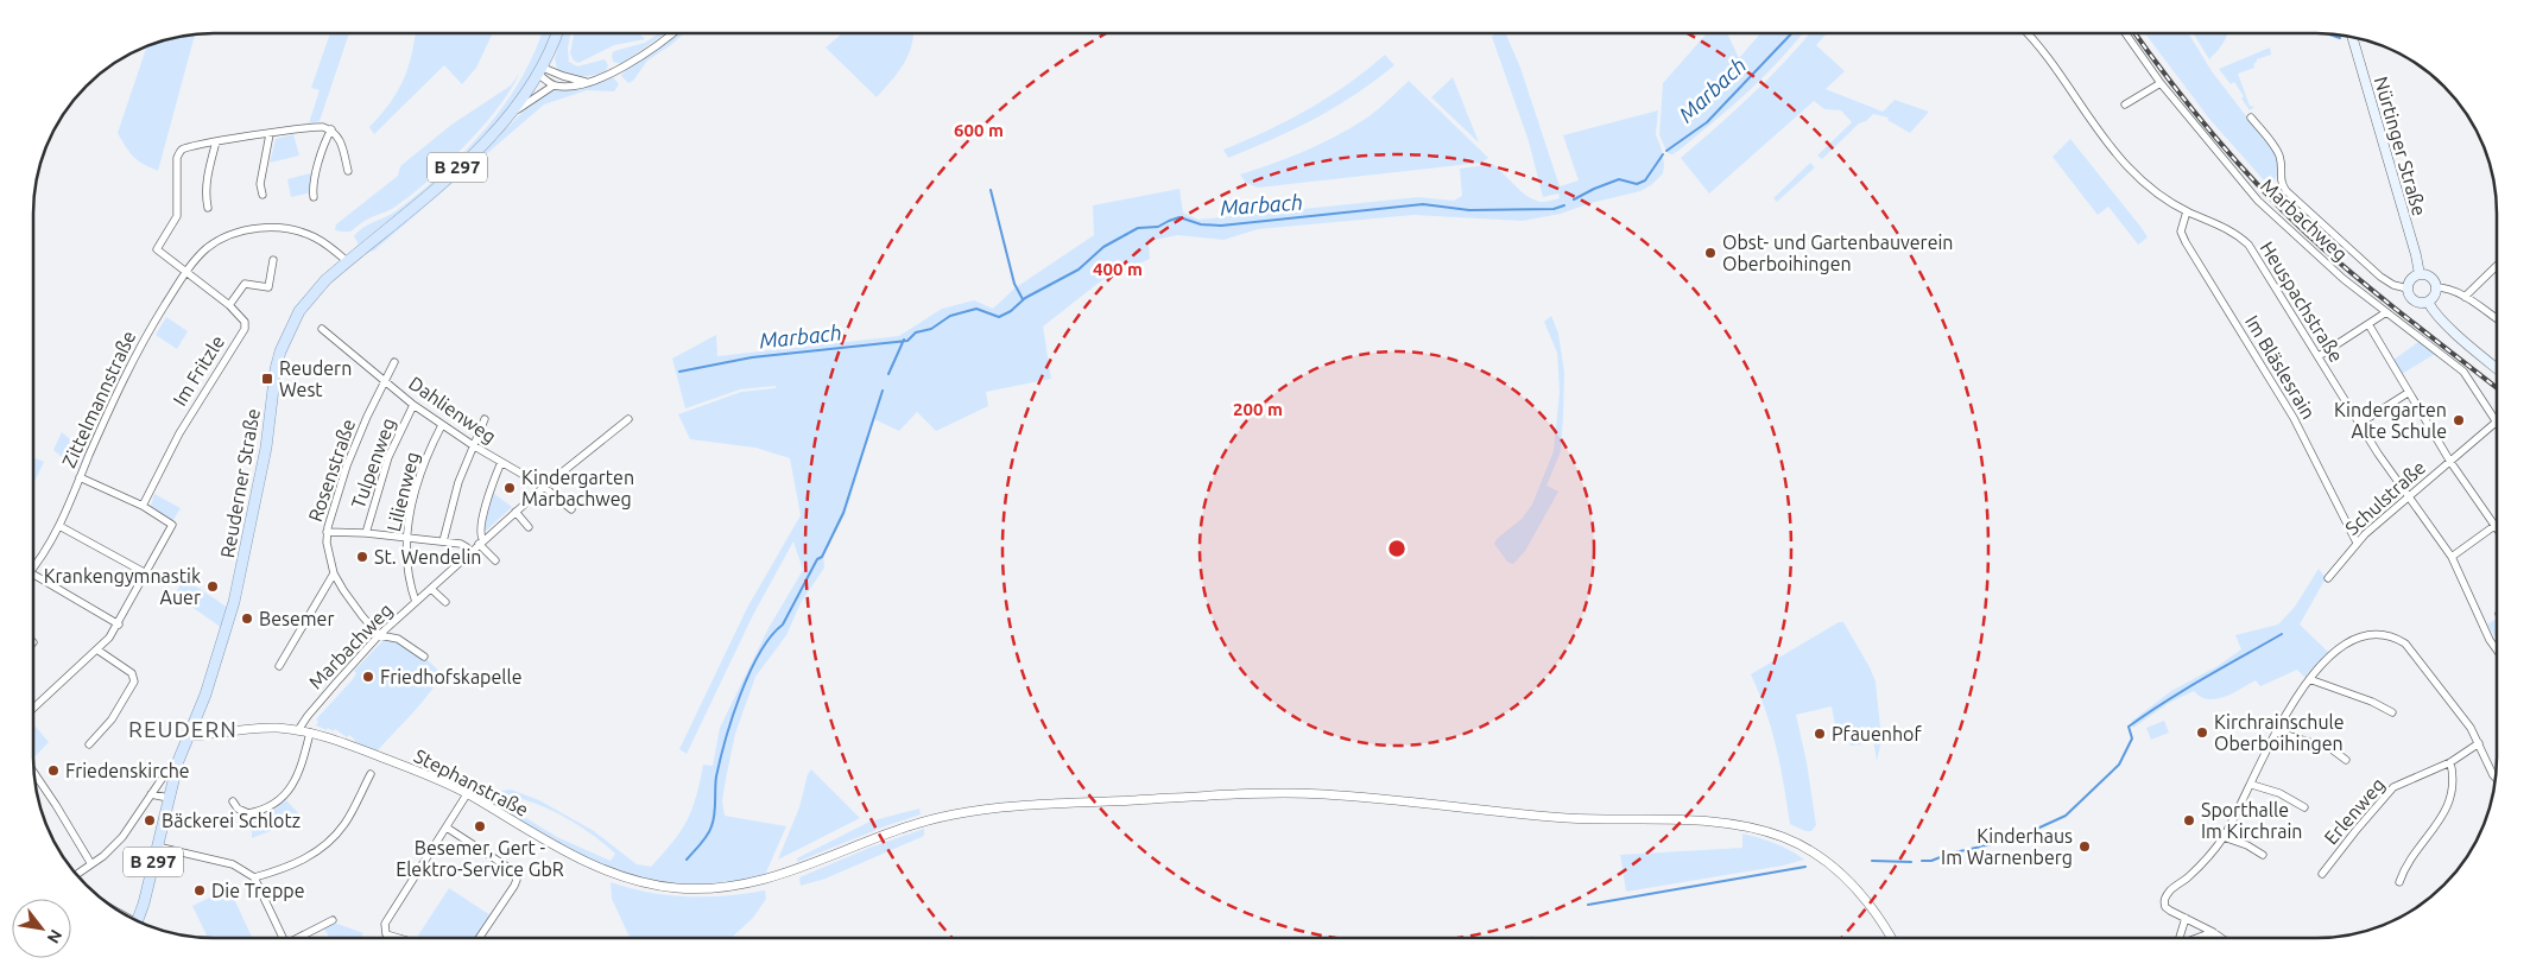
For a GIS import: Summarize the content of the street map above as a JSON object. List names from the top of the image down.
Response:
{
  "streets": {
    "main road": ["Nürtinger Straße", "B 297", "Reuderner Straße"],
    "street": [
      "Marbachweg",
      "Heuspachstraße",
      "Im Bläslesrain",
      "Im Fritzle",
      "Zittelmannstraße",
      "Dahlienweg",
      "Tulpenweg",
      "Rosenstraße",
      "Lilienweg",
      "Schulstraße",
      "Stephanstraße",
      "Erlenweg"
    ]
  },
  "crossings": [
    ["B 297", "Reuderner Straße"],
    ["Marbachweg", "Dahlienweg"],
    ["Marbachweg", "Rosenstraße"],
    ["Marbachweg", "Lilienweg"],
    ["Marbachweg", "Schulstraße"],
    ["Marbachweg", "Stephanstraße"],
    ["Heuspachstraße", "Im Bläslesrain"],
    ["Heuspachstraße", "Schulstraße"],
    ["Im Bläslesrain", "Schulstraße"],
    ["Im Fritzle", "Zittelmannstraße"],
    ["Zittelmannstraße", "Reuderner Straße"],
    ["Dahlienweg", "Tulpenweg"],
    ["Dahlienweg", "Rosenstraße"],
    ["Dahlienweg", "Lilienweg"],
    ["Reuderner Straße", "Stephanstraße"]
  ],
  "districts": ["REUDERN"],
  "water": ["Marbach"],
  "places": {
    "other": [
      "Obst- und Gartenbauverein Oberboihingen",
      "Kindergarten Alte Schule",
      "Kindergarten Marbachweg",
      "St. Wendelin",
      "Krankengymnastik Auer",
      "Besemer",
      "Friedhofskapelle",
      "Kirchrainschule Oberboihingen",
      "Pfauenhof",
      "Friedenskirche",
      "Bäckerei Schlotz",
      "Sporthalle Im Kirchrain",
      "Besemer, Gert - Elektro-Service GbR",
      "Kinderhaus Im Warnenberg",
      "Die Treppe"
    ],
    "transit": ["Reudern West"]
  },
  "north": "bottom right",
  "rings": ["600 m", "400 m", "200 m"]
}
